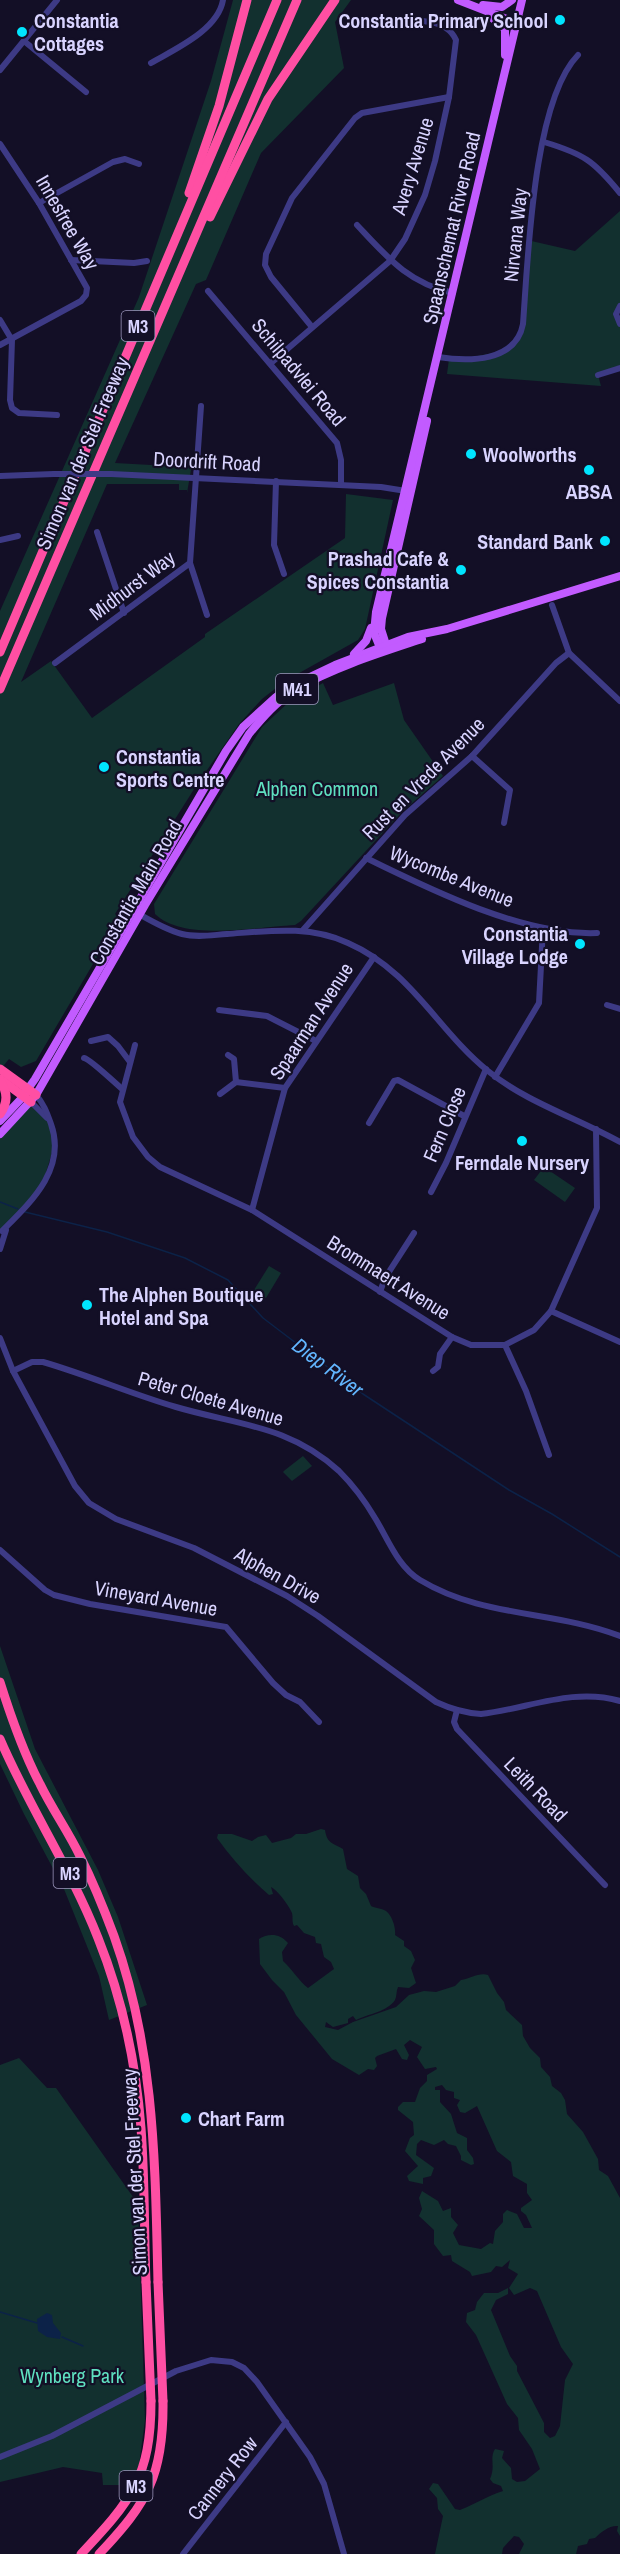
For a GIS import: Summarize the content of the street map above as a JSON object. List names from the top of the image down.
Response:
{
  "streets": {
    "highway": ["M3", "Simon van der Stel Freeway"],
    "main road": ["Spaanschemat River Road", "M41", "Constantia Main Road"],
    "street": [
      "Avery Avenue",
      "Innesfree Way",
      "Nirvana Way",
      "Schilpadvlei Road",
      "Doordrift Road",
      "Midhurst Way",
      "Rust en Vrede Avenue",
      "Wycombe Avenue",
      "Spaarman Avenue",
      "Fern Close",
      "Brommaert Avenue",
      "Peter Cloete Avenue",
      "Alphen Drive",
      "Vineyard Avenue",
      "Leith Road",
      "Cannery Row"
    ]
  },
  "crossings": [
    ["Avery Avenue", "Schilpadvlei Road"],
    ["Spaanschemat River Road", "Nirvana Way"],
    ["Spaanschemat River Road", "Doordrift Road"],
    ["Spaanschemat River Road", "Constantia Main Road"],
    ["Schilpadvlei Road", "Doordrift Road"],
    ["Doordrift Road", "Midhurst Way"],
    ["Rust en Vrede Avenue", "Wycombe Avenue"],
    ["Spaarman Avenue", "Brommaert Avenue"],
    ["Peter Cloete Avenue", "Alphen Drive"],
    ["Alphen Drive", "Leith Road"]
  ],
  "water": ["Diep River"],
  "parks": ["Alphen Common", "Wynberg Park"],
  "places": [
    "Constantia Primary School",
    "Constantia Cottages",
    "Woolworths",
    "ABSA",
    "Standard Bank",
    "Prashad Cafe & Spices Constantia",
    "Constantia Sports Centre",
    "Constantia Village Lodge",
    "Ferndale Nursery",
    "The Alphen Boutique Hotel and Spa",
    "Chart Farm"
  ]
}
